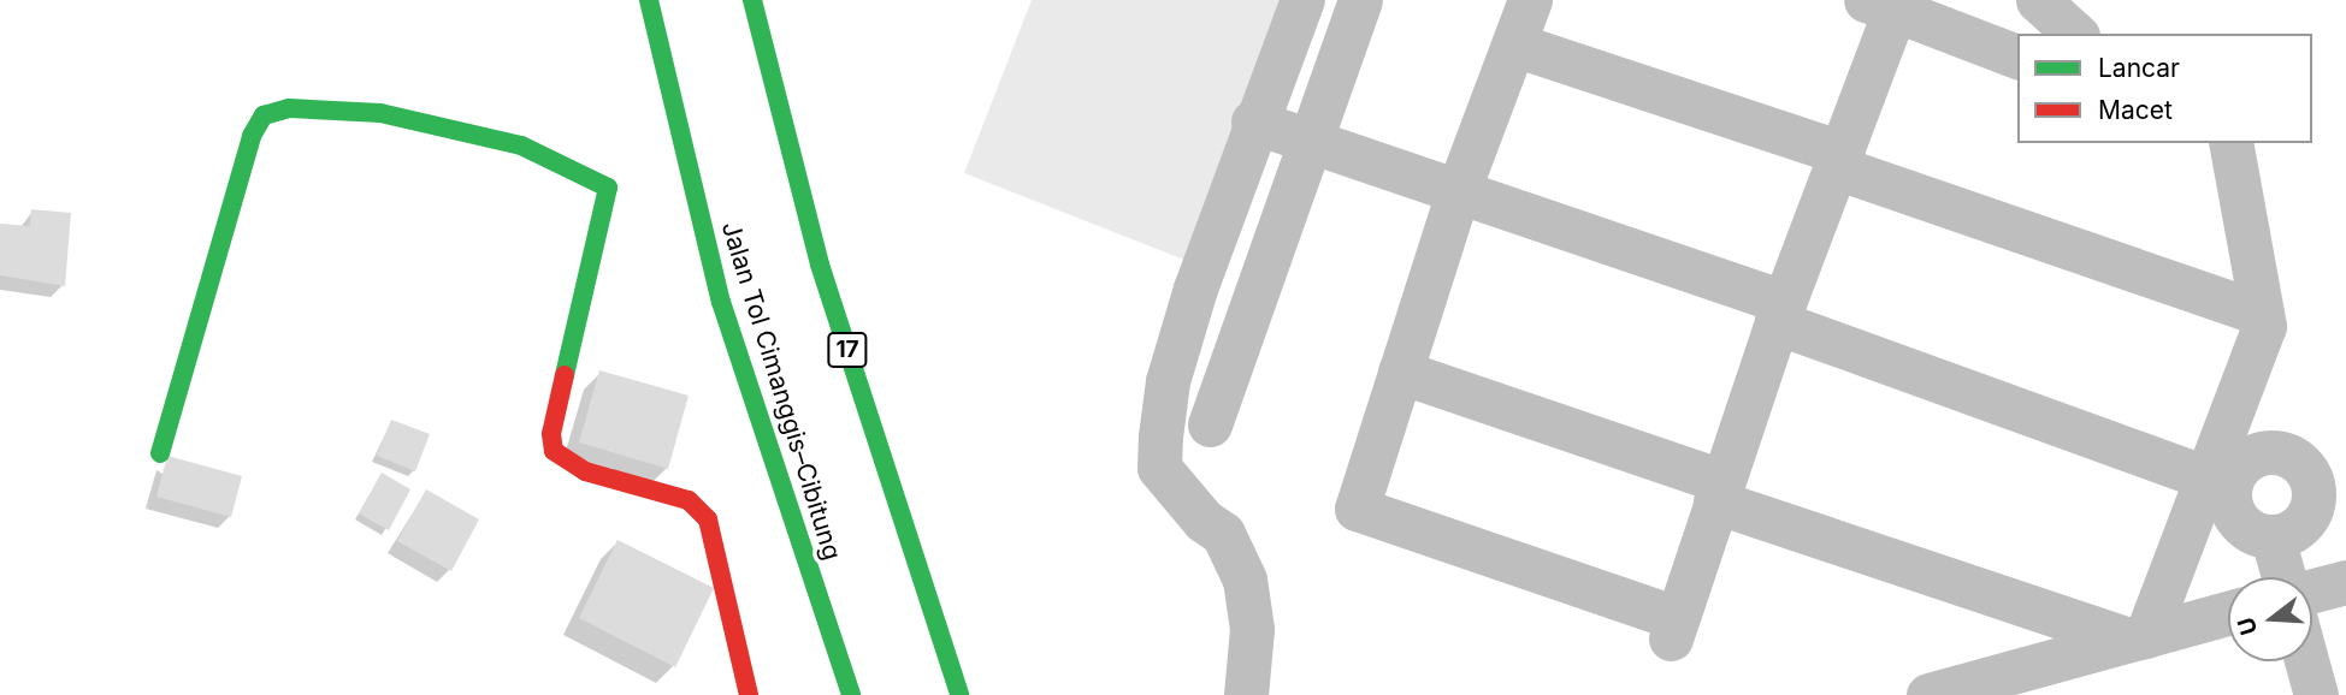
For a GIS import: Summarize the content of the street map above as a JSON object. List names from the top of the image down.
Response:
{
  "streets": {
    "main road": ["17", "Jalan Tol Cimanggis–Cibitung"]
  },
  "legend": ["Lancar", "Macet"],
  "north": "left"
}
